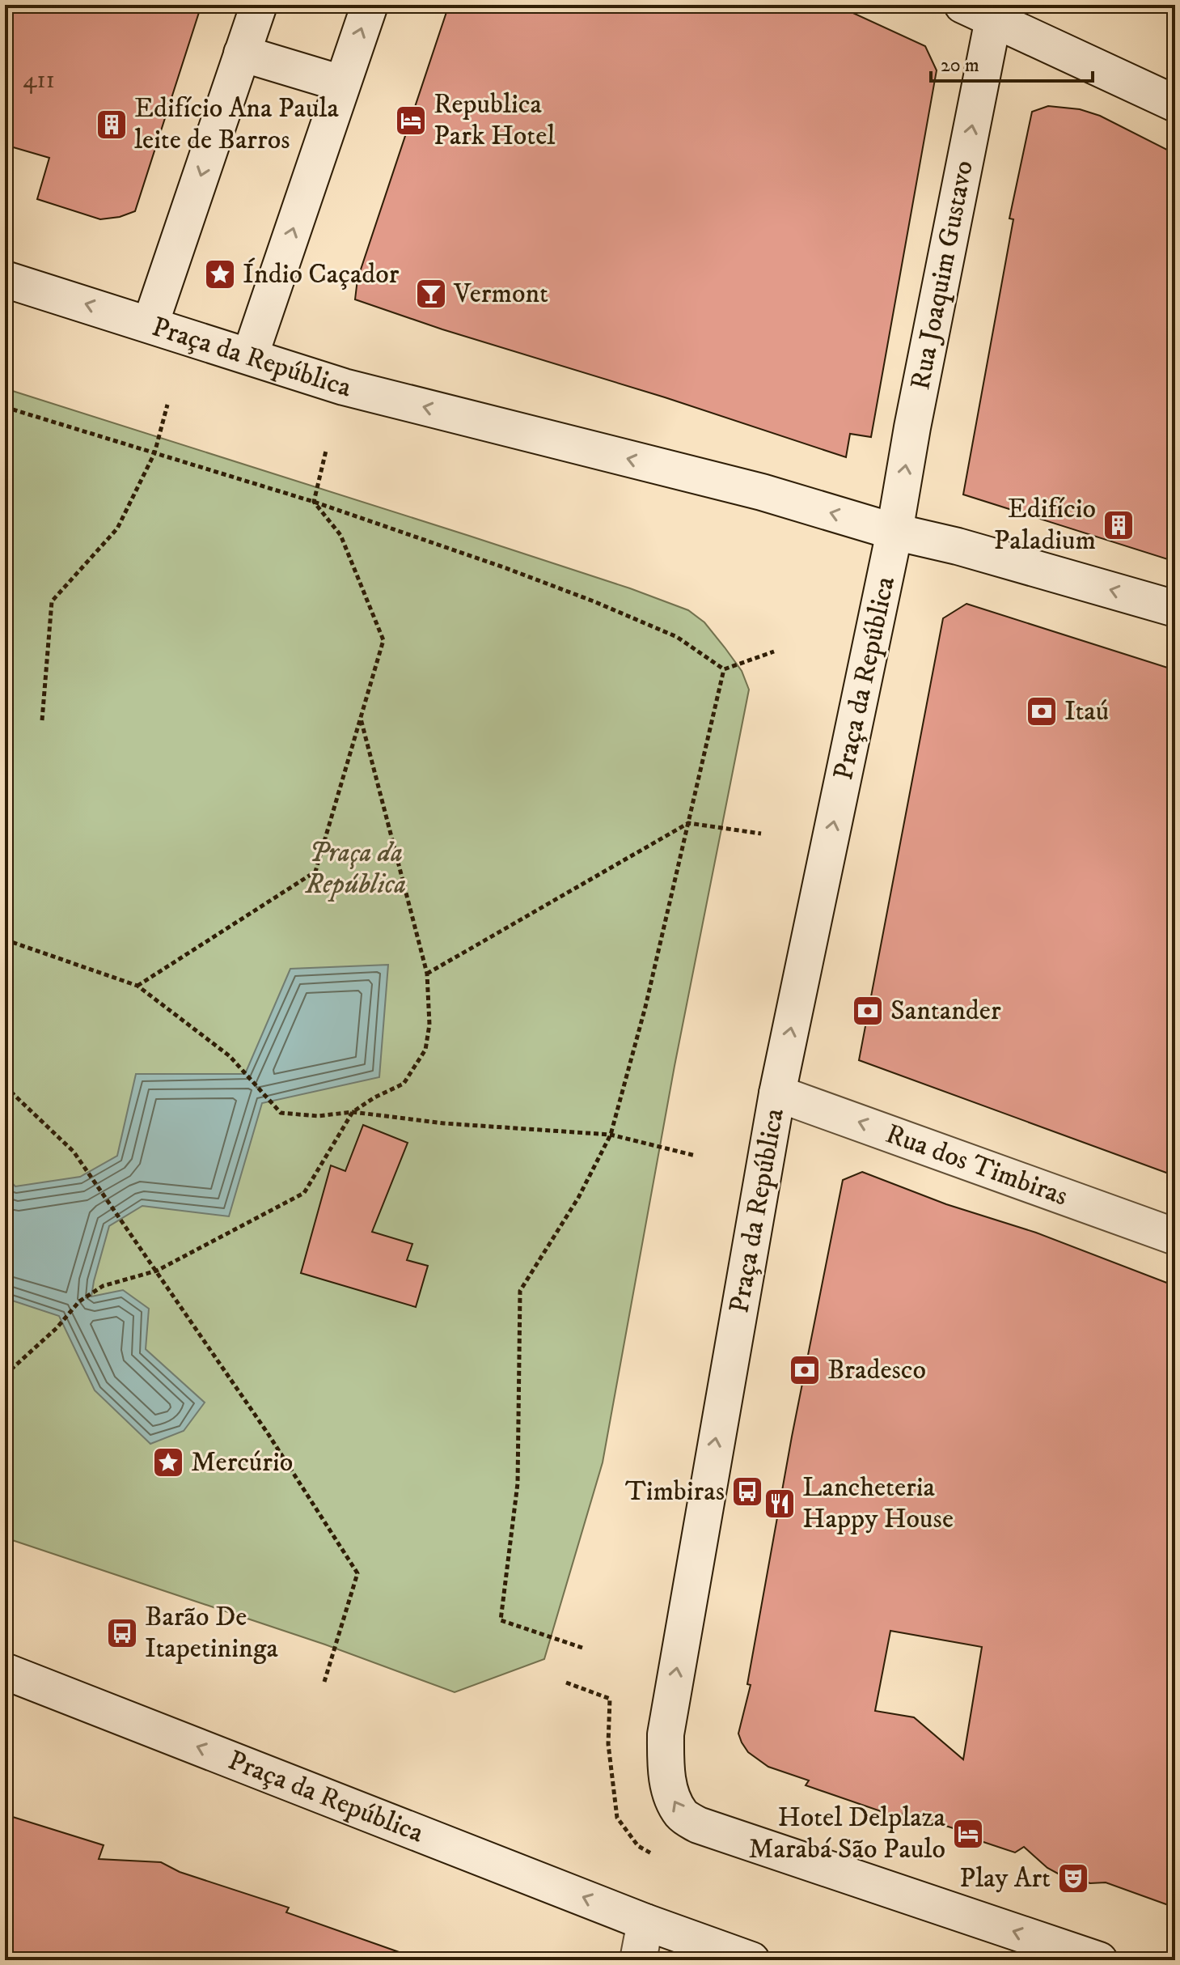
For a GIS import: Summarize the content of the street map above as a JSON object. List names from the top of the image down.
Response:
{
  "streets": {
    "main road": ["Rua Joaquim Gustavo", "Praça da República", "Rua dos Timbiras"]
  },
  "crossings": [
    ["Rua Joaquim Gustavo", "Praça da República"],
    ["Praça da República", "Rua dos Timbiras"]
  ],
  "one_way": ["Rua Joaquim Gustavo", "Rua dos Timbiras"],
  "parks": ["Praça da República"],
  "places": {
    "hotel": ["Republica Park Hotel", "Hotel Delplaza Marabá São Paulo"],
    "building": ["Edifício Ana Paula leite de Barros", "Edifício Paladium"],
    "place": ["Índio Caçador", "Mercúrio"],
    "bar": ["Vermont"],
    "bank": ["Itaú", "Santander", "Bradesco"],
    "bus stop": ["Timbiras", "Barão De Itapetininga"],
    "restaurant": ["Lancheteria Happy House"],
    "theatre": ["Play Art"]
  },
  "house_numbers": ["411"],
  "scale_bar": "20 m"
}
